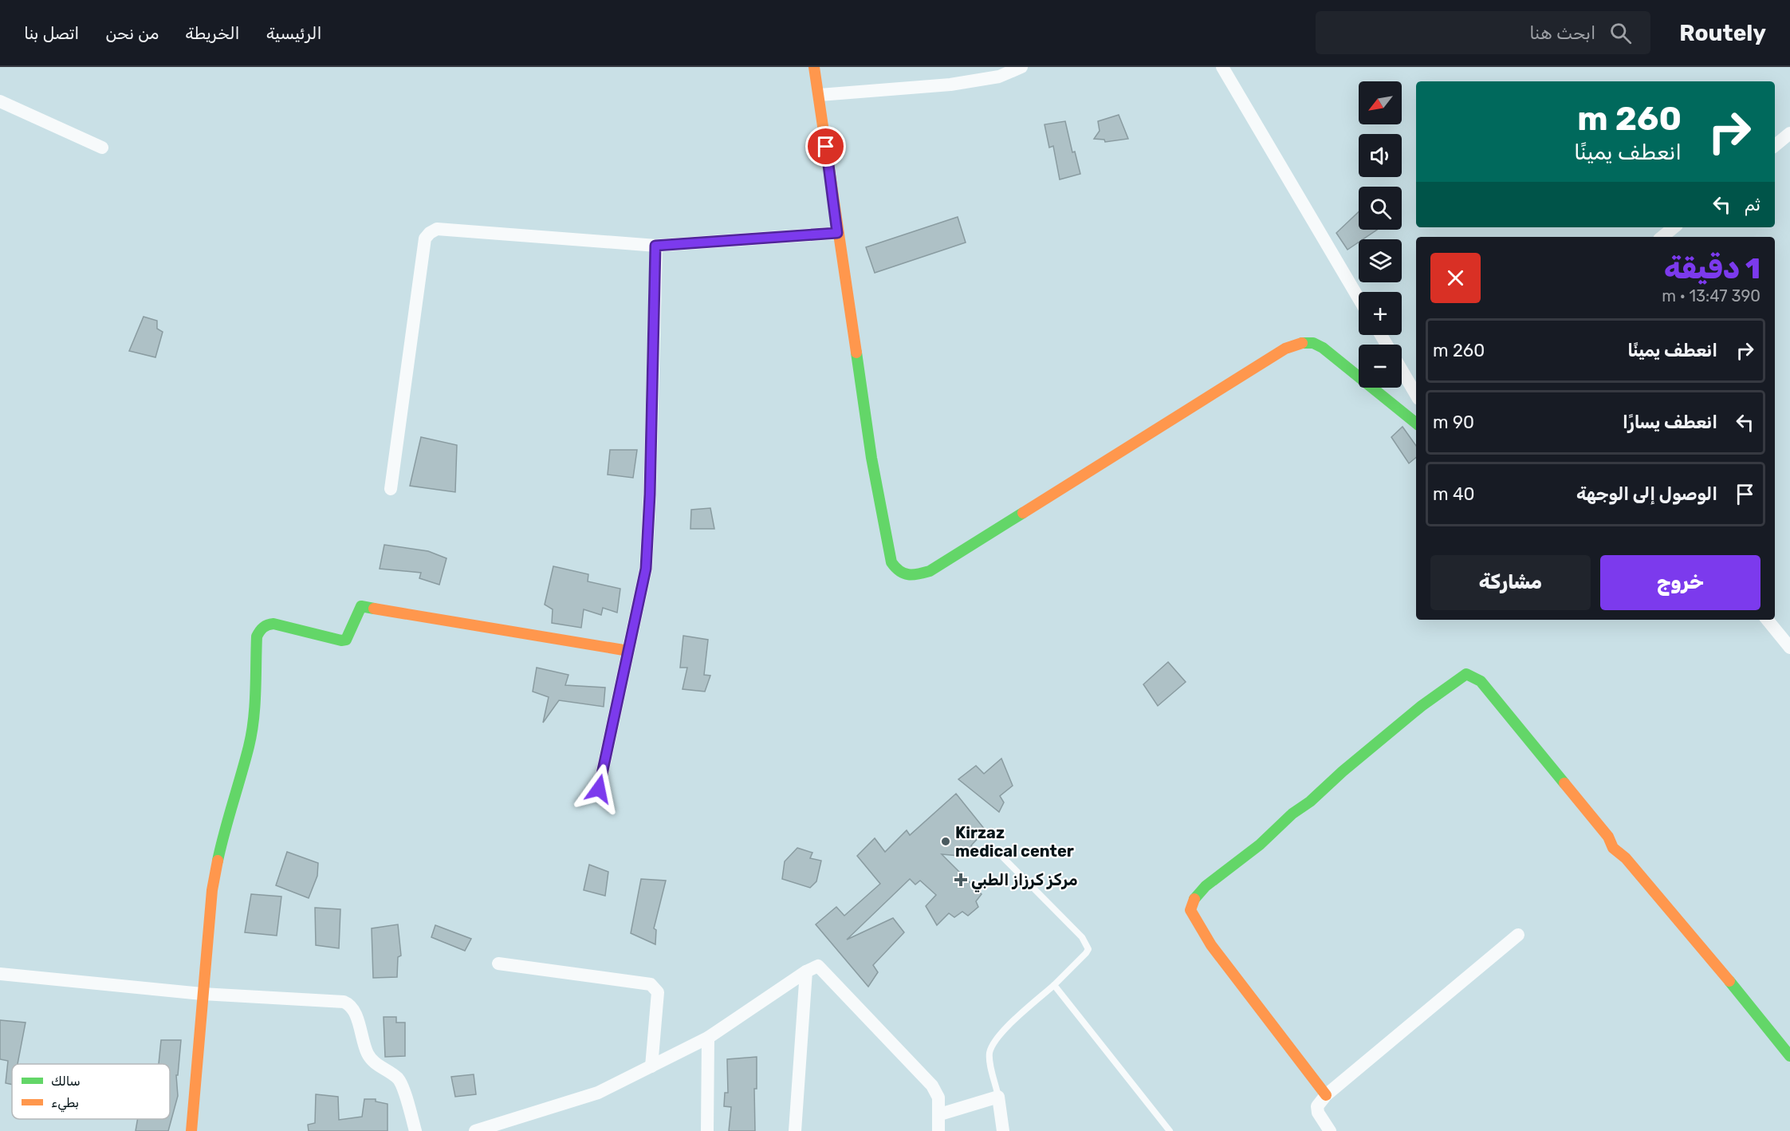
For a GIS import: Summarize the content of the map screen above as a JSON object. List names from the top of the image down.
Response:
{
  "places": {
    "other": ["Kirzaz medical center"],
    "health": ["مركز كرزاز الطبي"]
  },
  "legend": ["سالك", "بطيء"],
  "north": "bottom left",
  "page": {
    "header": "Routely",
    "search": "ابحث هنا",
    "nav": [
      "الرئيسية",
      "الخريطة",
      "من نحن",
      "اتصل بنا"
    ],
    "map_buttons": ["+", "−"],
    "turn": ["260 m", "انعطف يمينًا"],
    "then": "ثم",
    "heading": ["1 دقيقة", "390 m · 13:47"],
    "list": [
      {
        "name": "انعطف يمينًا",
        "value": "260 m"
      },
      {
        "name": "انعطف يسارًا",
        "value": "90 m"
      },
      {
        "name": "الوصول إلى الوجهة",
        "value": "40 m"
      }
    ],
    "buttons": ["خروج", "مشاركة"]
  }
}
